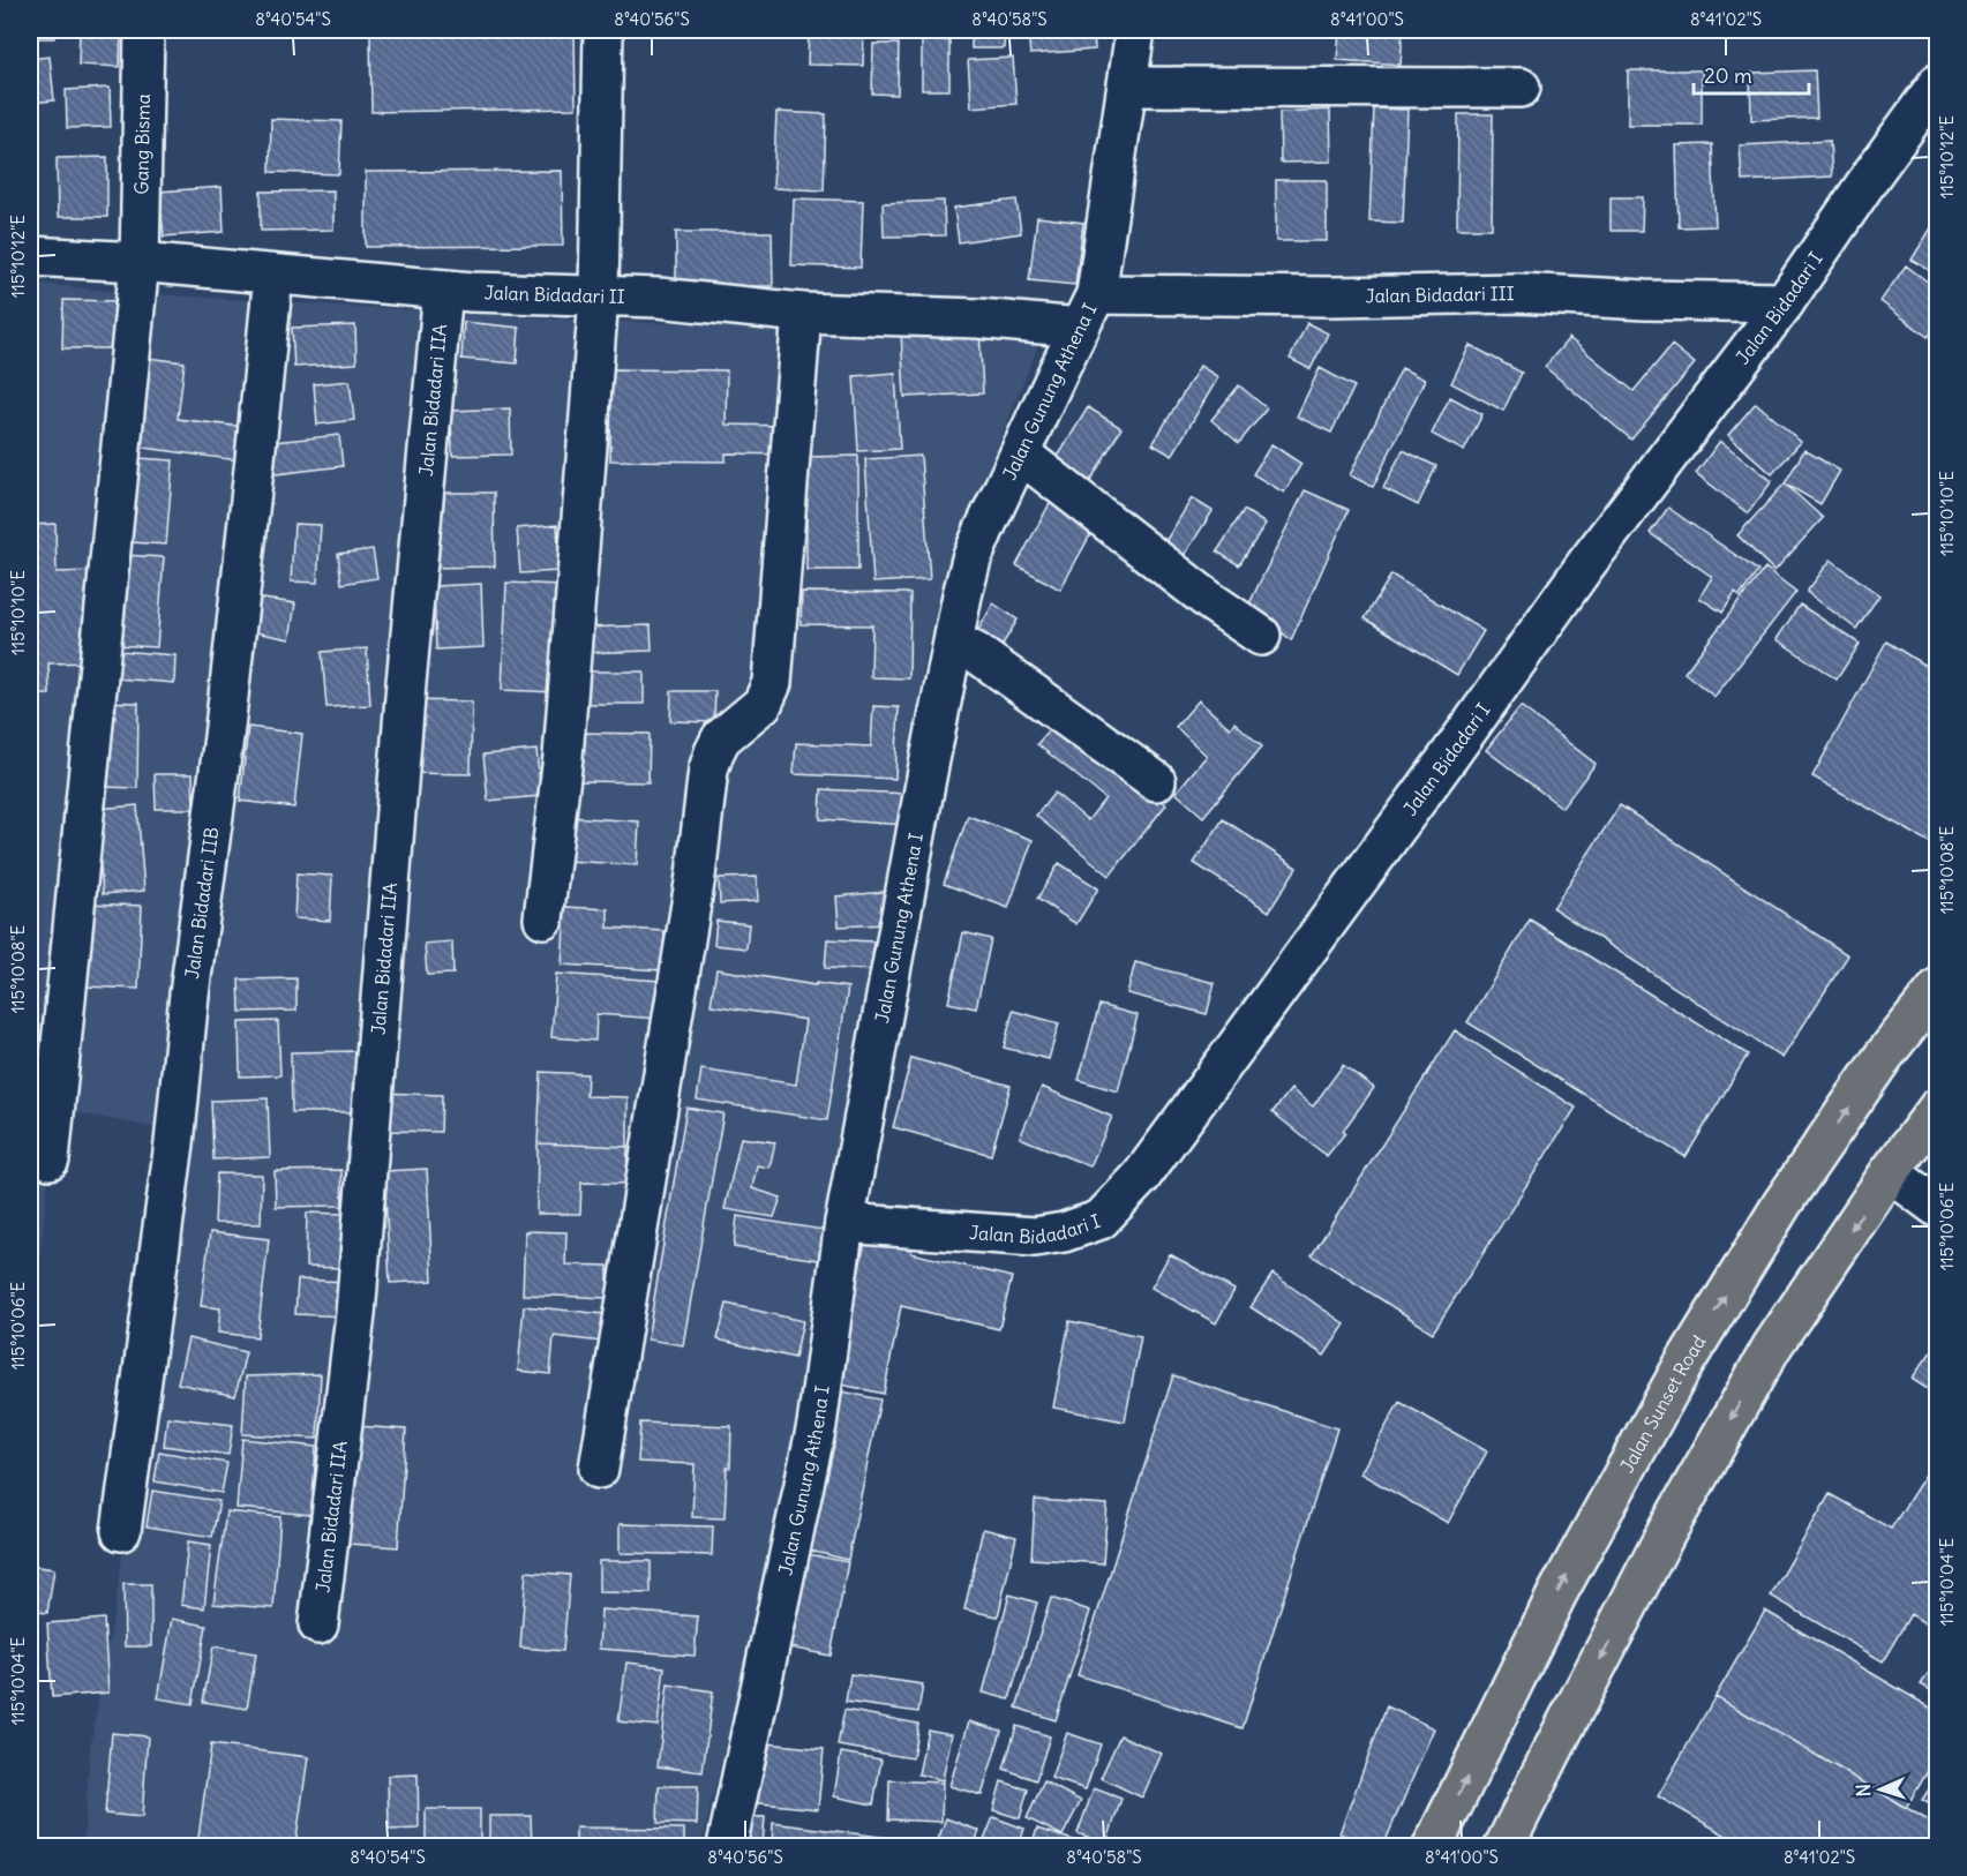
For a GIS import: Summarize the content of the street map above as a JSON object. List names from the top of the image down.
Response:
{
  "streets": {
    "highway": ["Jalan Sunset Road"],
    "street": [
      "Gang Bisma",
      "Jalan Bidadari II",
      "Jalan Bidadari III",
      "Jalan Bidadari I",
      "Jalan Gunung Athena I",
      "Jalan Bidadari IIA",
      "Jalan Bidadari IIB"
    ]
  },
  "crossings": [
    ["Gang Bisma", "Jalan Bidadari II"],
    ["Jalan Bidadari II", "Jalan Gunung Athena I"],
    ["Jalan Bidadari II", "Jalan Bidadari IIA"],
    ["Jalan Bidadari II", "Jalan Bidadari IIB"],
    ["Jalan Bidadari III", "Jalan Bidadari I"],
    ["Jalan Bidadari III", "Jalan Gunung Athena I"],
    ["Jalan Bidadari I", "Jalan Gunung Athena I"]
  ],
  "scale_bar": "20 m",
  "north": "left",
  "coordinates": [
    "8°40'54\"S",
    "8°40'56\"S",
    "8°40'58\"S",
    "8°41'00\"S",
    "8°41'02\"S",
    "115°10'12\"E",
    "115°10'10\"E",
    "115°10'08\"E",
    "115°10'06\"E",
    "115°10'04\"E"
  ]
}
